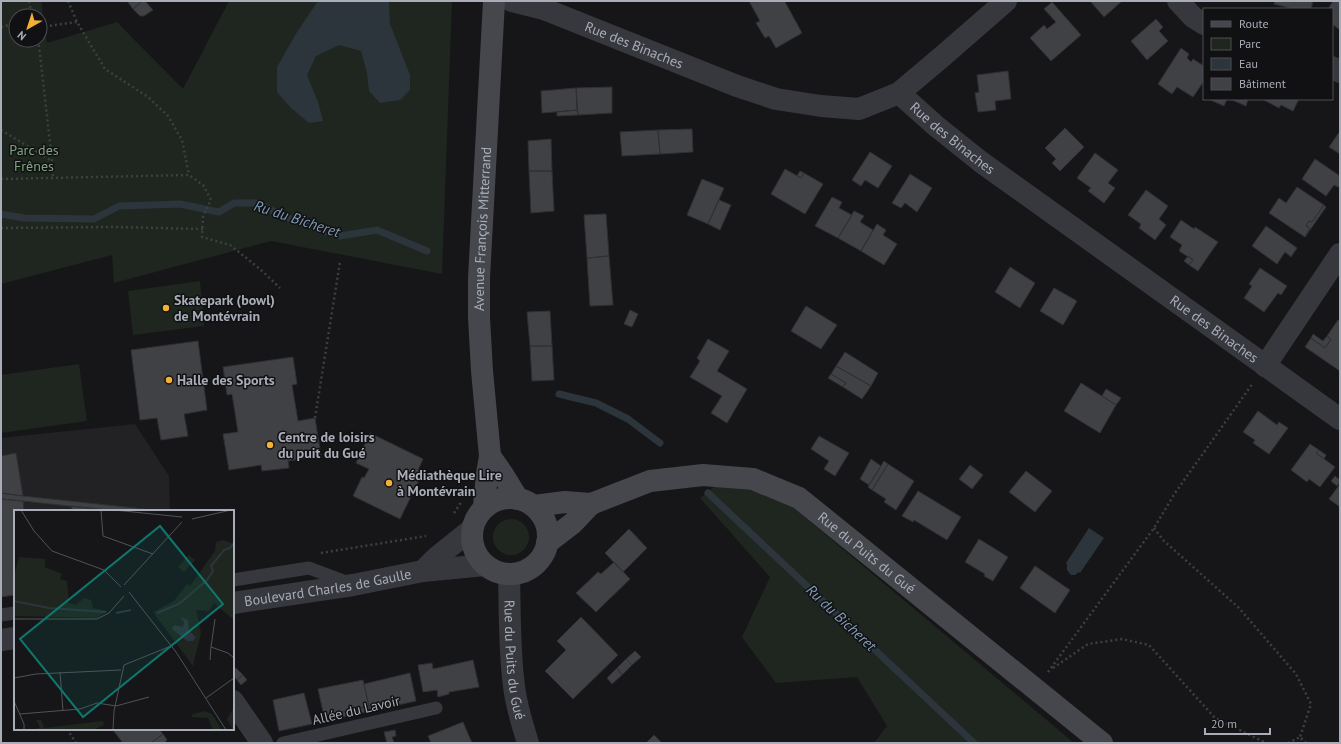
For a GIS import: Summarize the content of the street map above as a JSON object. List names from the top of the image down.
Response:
{
  "streets": {
    "main road": ["Avenue François Mitterrand", "Rue du Puits du Gué"],
    "street": ["Rue des Binaches", "Boulevard Charles de Gaulle"],
    "lane": ["Allée du Lavoir"]
  },
  "crossings": [
    ["Avenue François Mitterrand", "Rue du Puits du Gué"],
    ["Avenue François Mitterrand", "Boulevard Charles de Gaulle"],
    ["Rue du Puits du Gué", "Boulevard Charles de Gaulle"]
  ],
  "water": ["Ru du Bicheret"],
  "parks": ["Parc des Frênes"],
  "places": [
    "Skatepark (bowl) de Montévrain",
    "Halle des Sports",
    "Centre de loisirs du puit du Gué",
    "Médiathèque Lire à Montévrain"
  ],
  "legend": [
    "Route",
    "Parc",
    "Eau",
    "Bâtiment"
  ],
  "scale_bar": "20 m",
  "north": "bottom left"
}
